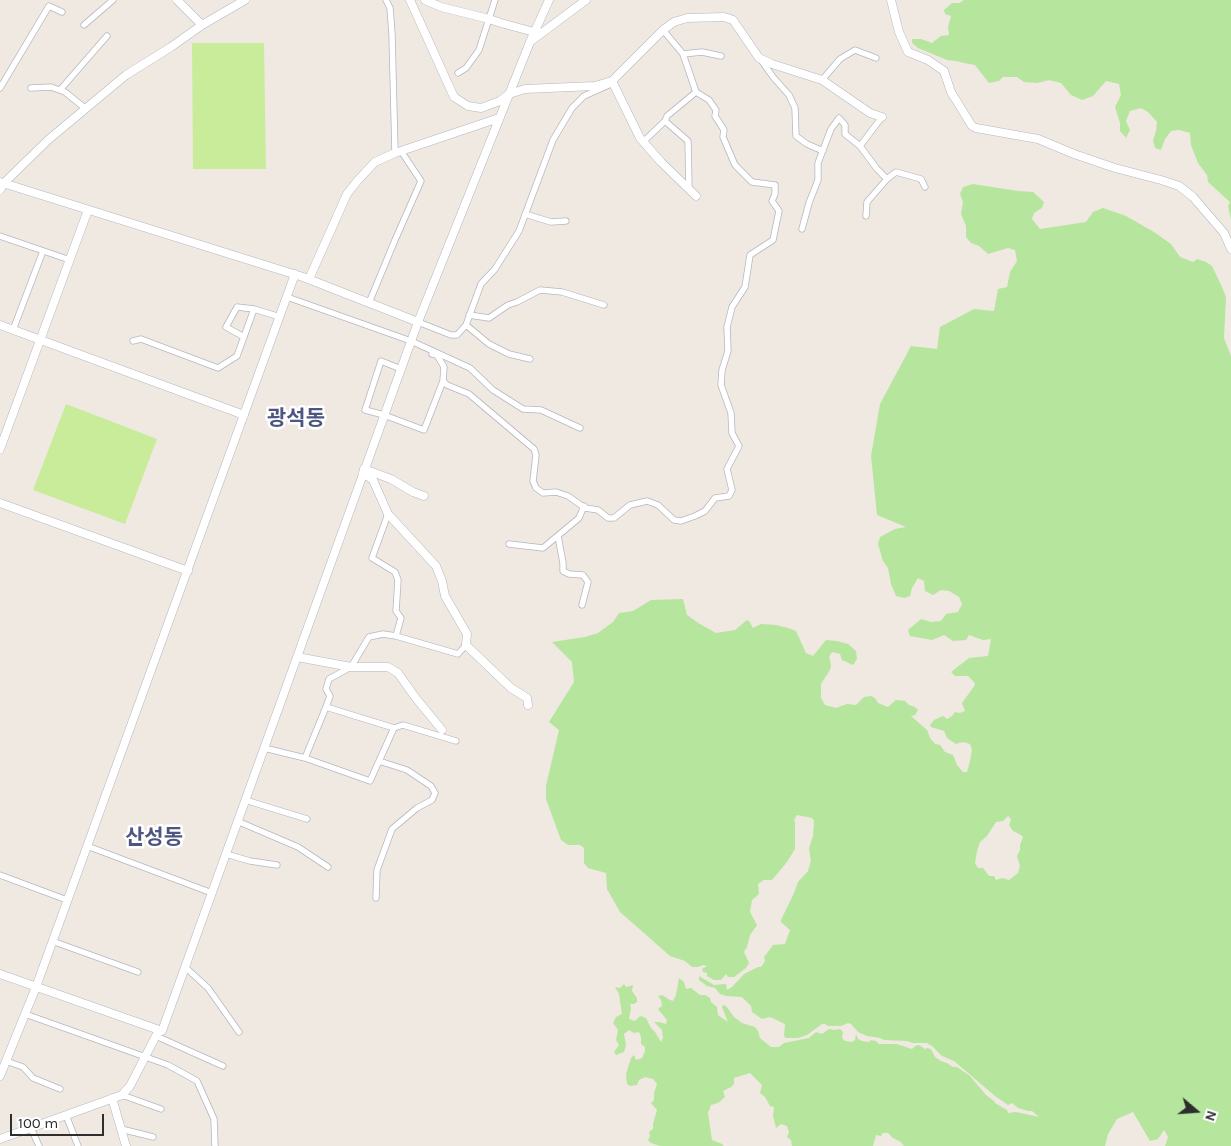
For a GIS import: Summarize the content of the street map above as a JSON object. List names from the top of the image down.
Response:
{
  "districts": ["광석동", "산성동"],
  "scale_bar": "100 m",
  "north": "right"
}
